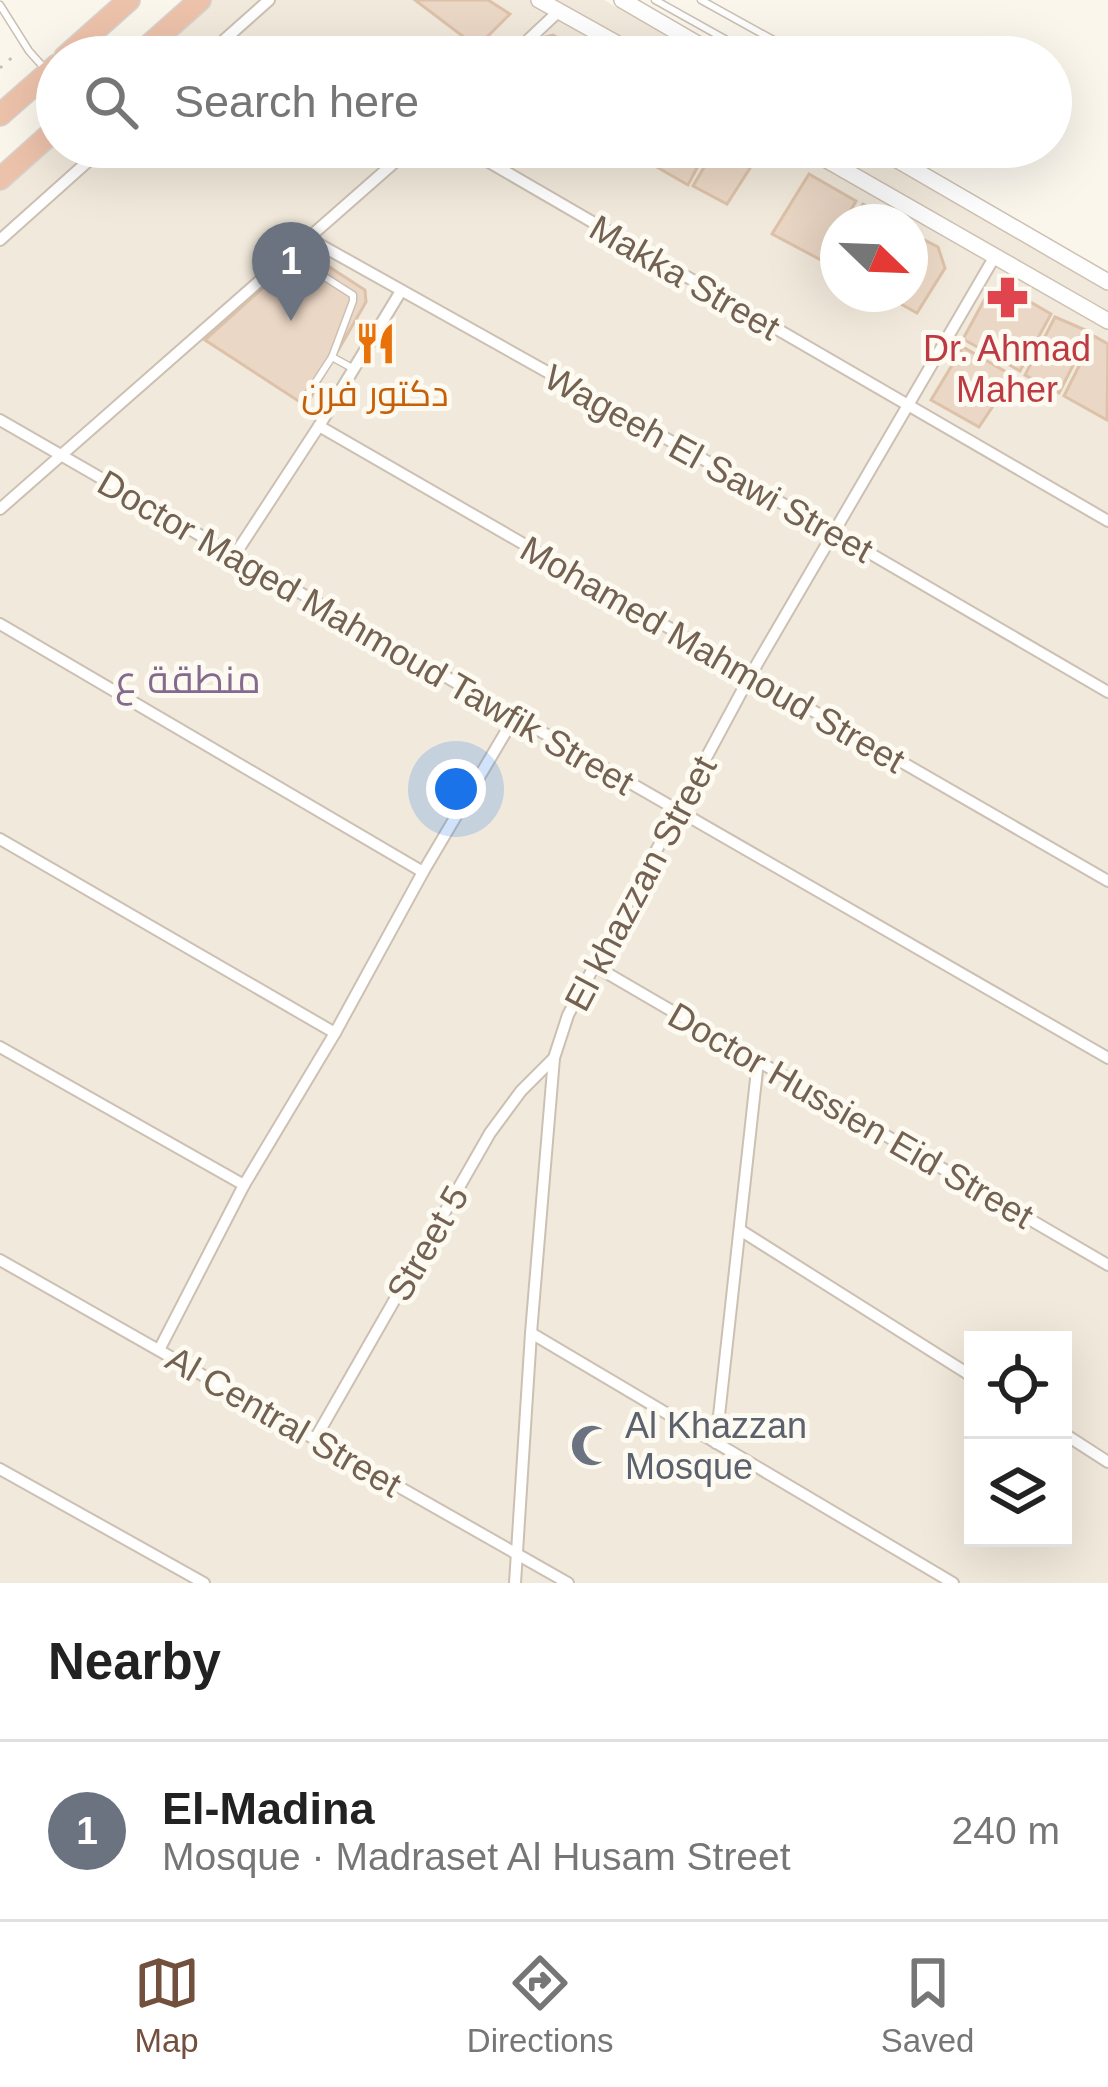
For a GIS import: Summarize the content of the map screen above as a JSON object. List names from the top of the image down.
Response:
{
  "streets": {
    "street": [
      "Makka Street",
      "Wageeh El Sawi Street",
      "Doctor Maged Mahmoud Tawfik Street",
      "Mohamed Mahmoud Street",
      "El khazzan Street",
      "Doctor Hussien Eid Street",
      "Street 5",
      "Al Central Street"
    ]
  },
  "crossings": [
    ["Makka Street", "El khazzan Street"],
    ["Wageeh El Sawi Street", "El khazzan Street"],
    ["Doctor Maged Mahmoud Tawfik Street", "El khazzan Street"],
    ["Mohamed Mahmoud Street", "El khazzan Street"],
    ["El khazzan Street", "Doctor Hussien Eid Street"],
    ["El khazzan Street", "Street 5"],
    ["El khazzan Street", "Al Central Street"],
    ["Street 5", "Al Central Street"]
  ],
  "districts": ["منطقة ع"],
  "places": {
    "pharmacy": ["Dr. Ahmad Maher"],
    "restaurant": ["دكتور فرن"],
    "mosque": ["Al Khazzan Mosque"]
  },
  "north": "bottom right",
  "page": {
    "search": "Search here",
    "pins": "1",
    "heading": "Nearby",
    "list": [
      {
        "mark": "1",
        "name": "El-Madina",
        "note": "Mosque · Madraset Al Husam Street",
        "value": "240 m"
      }
    ],
    "nav": ["Map", "Directions", "Saved"]
  }
}
